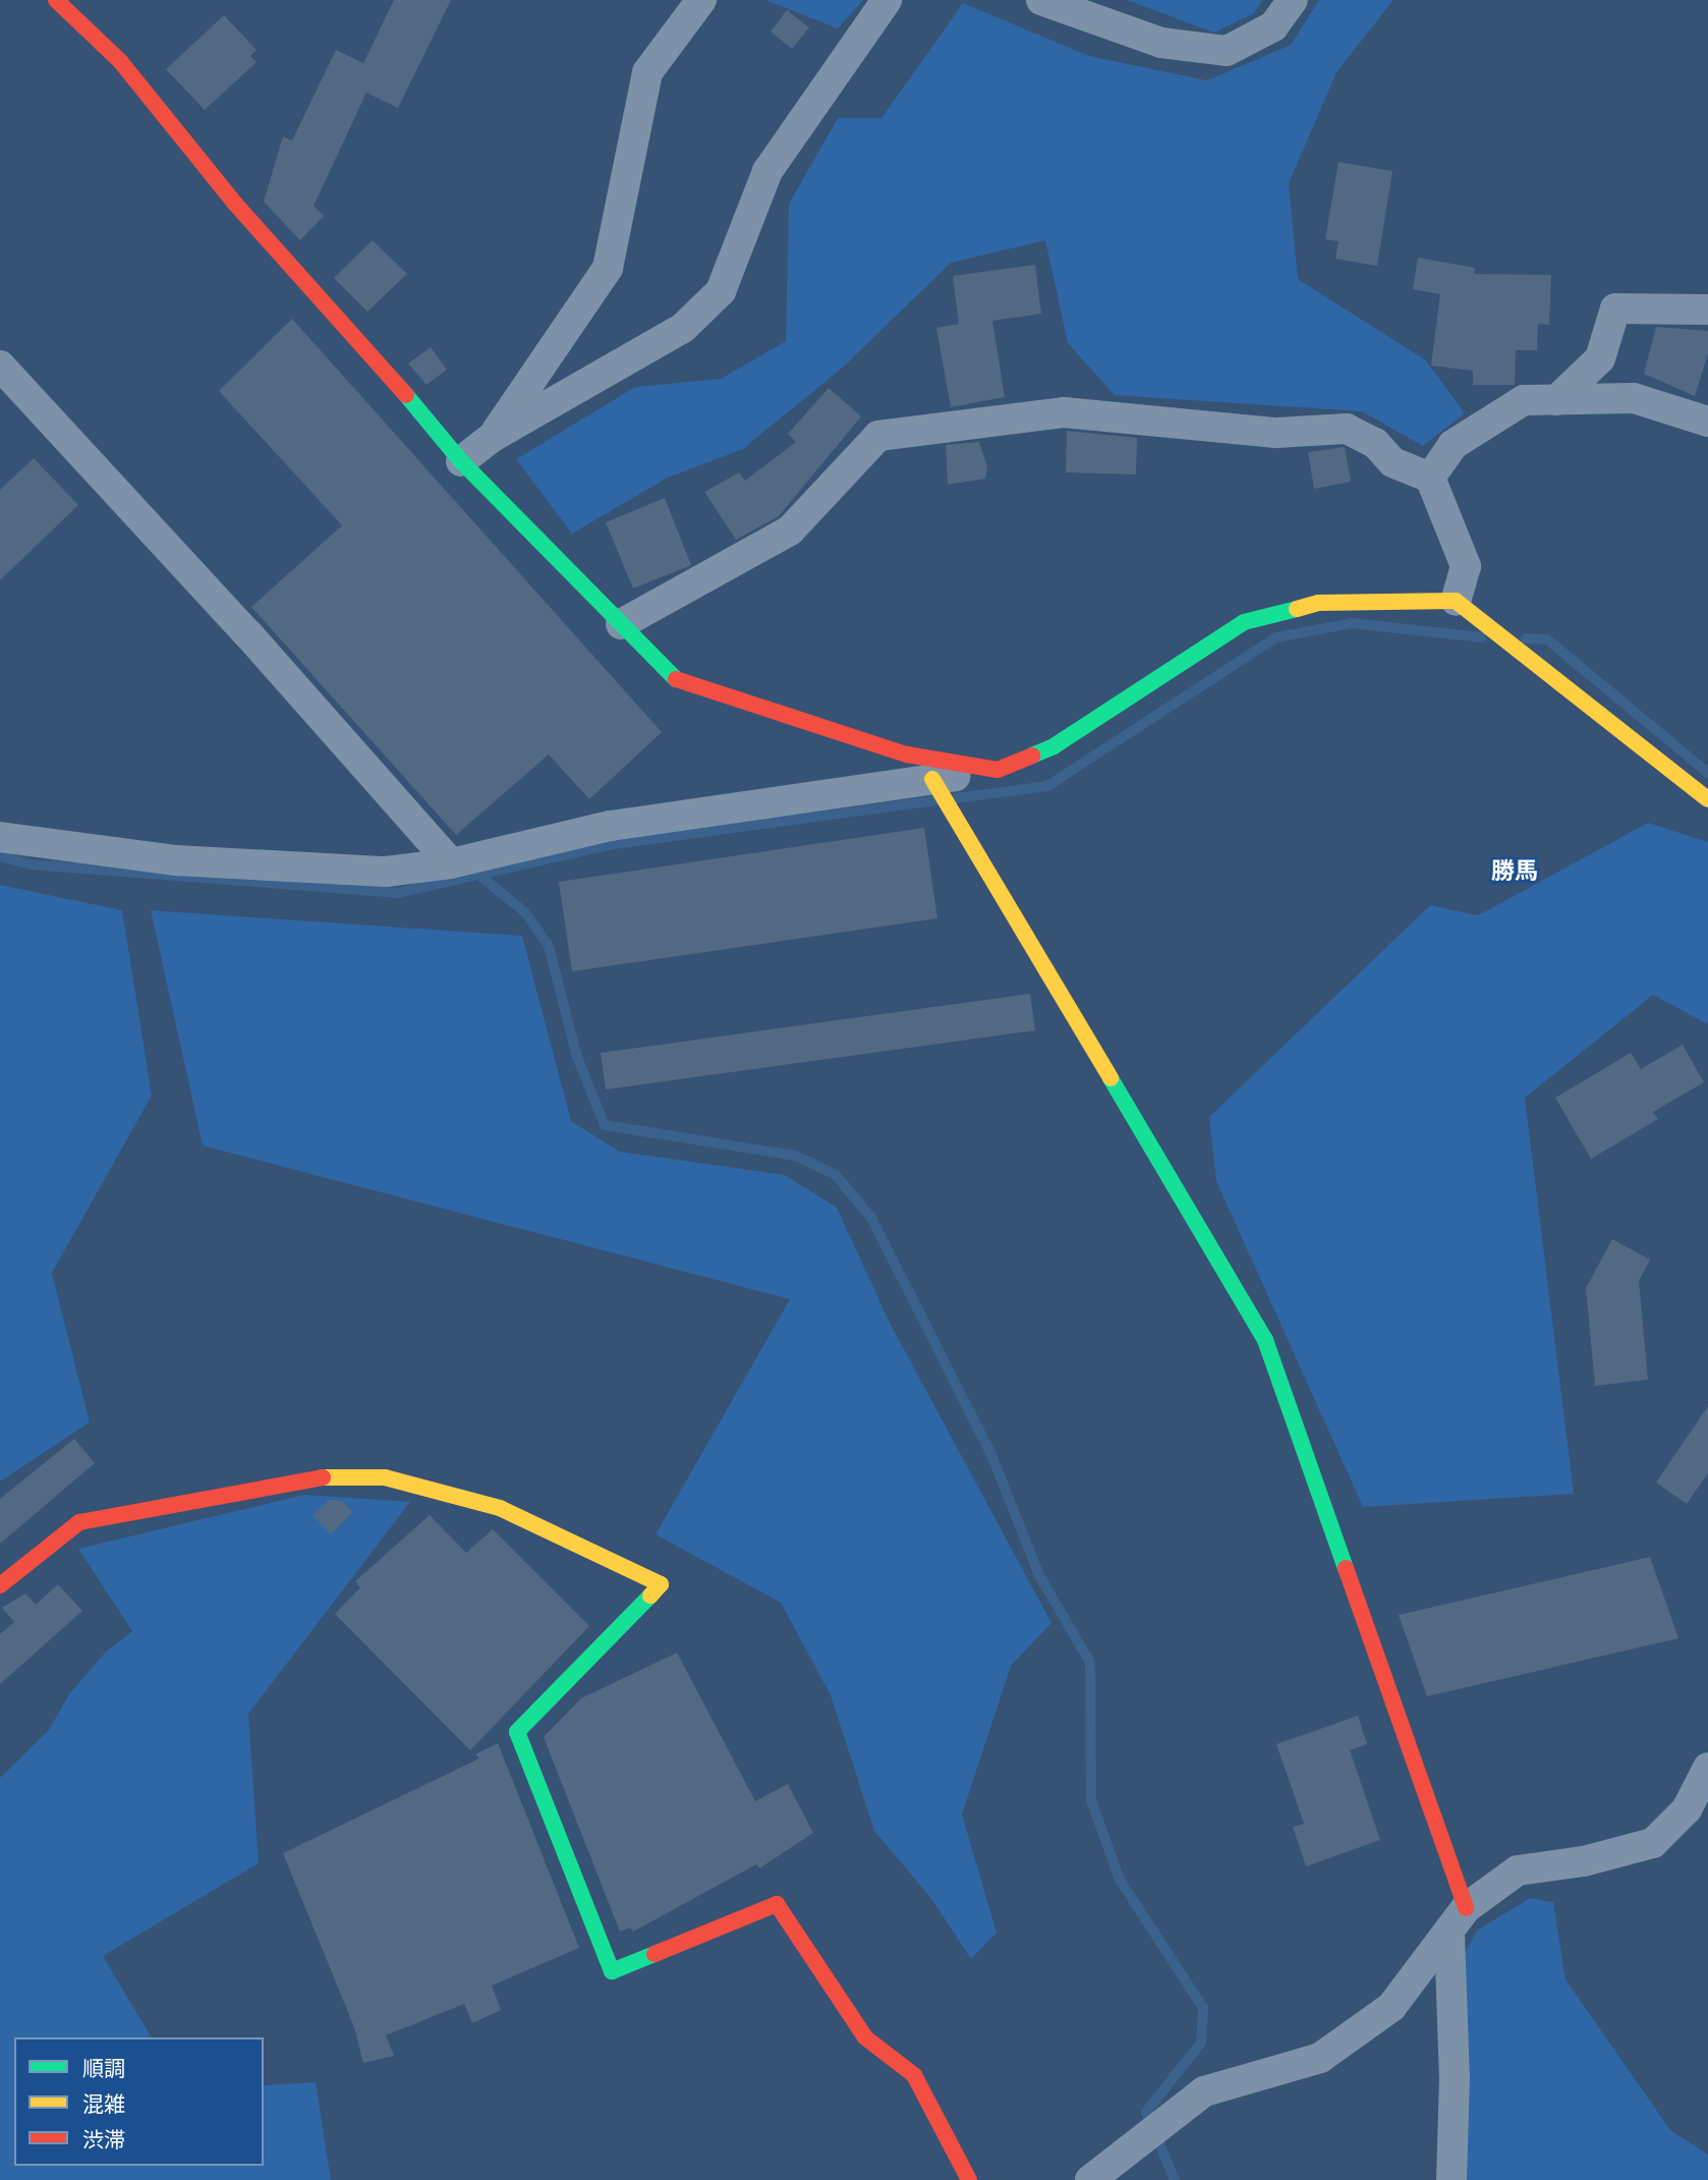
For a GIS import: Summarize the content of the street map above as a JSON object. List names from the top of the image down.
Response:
{
  "districts": ["勝馬"],
  "legend": ["順調", "混雑", "渋滞"]
}
